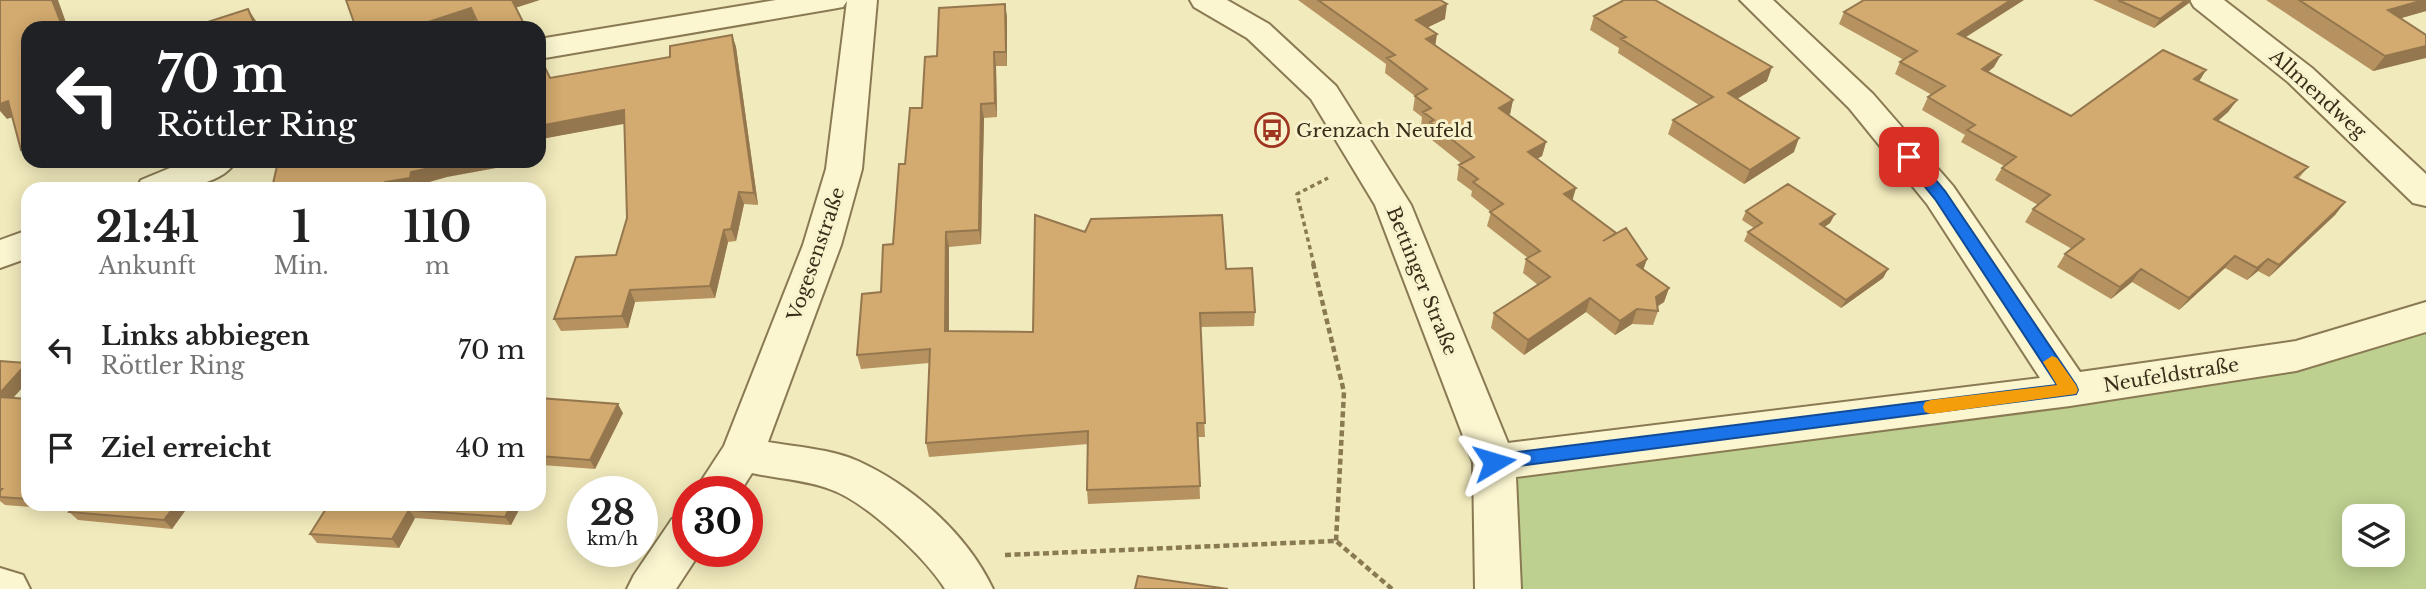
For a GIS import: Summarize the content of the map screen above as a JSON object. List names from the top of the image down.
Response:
{
  "streets": {
    "street": [
      "Allmendweg",
      "Vogesenstraße",
      "Bettinger Straße",
      "Neufeldstraße"
    ]
  },
  "crossings": [
    ["Bettinger Straße", "Neufeldstraße"]
  ],
  "places": {
    "bus stop": ["Grenzach Neufeld"]
  },
  "page": {
    "turn": ["70 m", "Röttler Ring"],
    "eta": [
      "21:41",
      "Ankunft",
      "1",
      "Min.",
      "110",
      "m"
    ],
    "list": [
      {
        "name": "Links abbiegen",
        "note": "Röttler Ring",
        "value": "70 m"
      },
      {
        "name": "Ziel erreicht",
        "value": "40 m"
      }
    ],
    "speed": "28 km/h",
    "limit": "30"
  }
}
